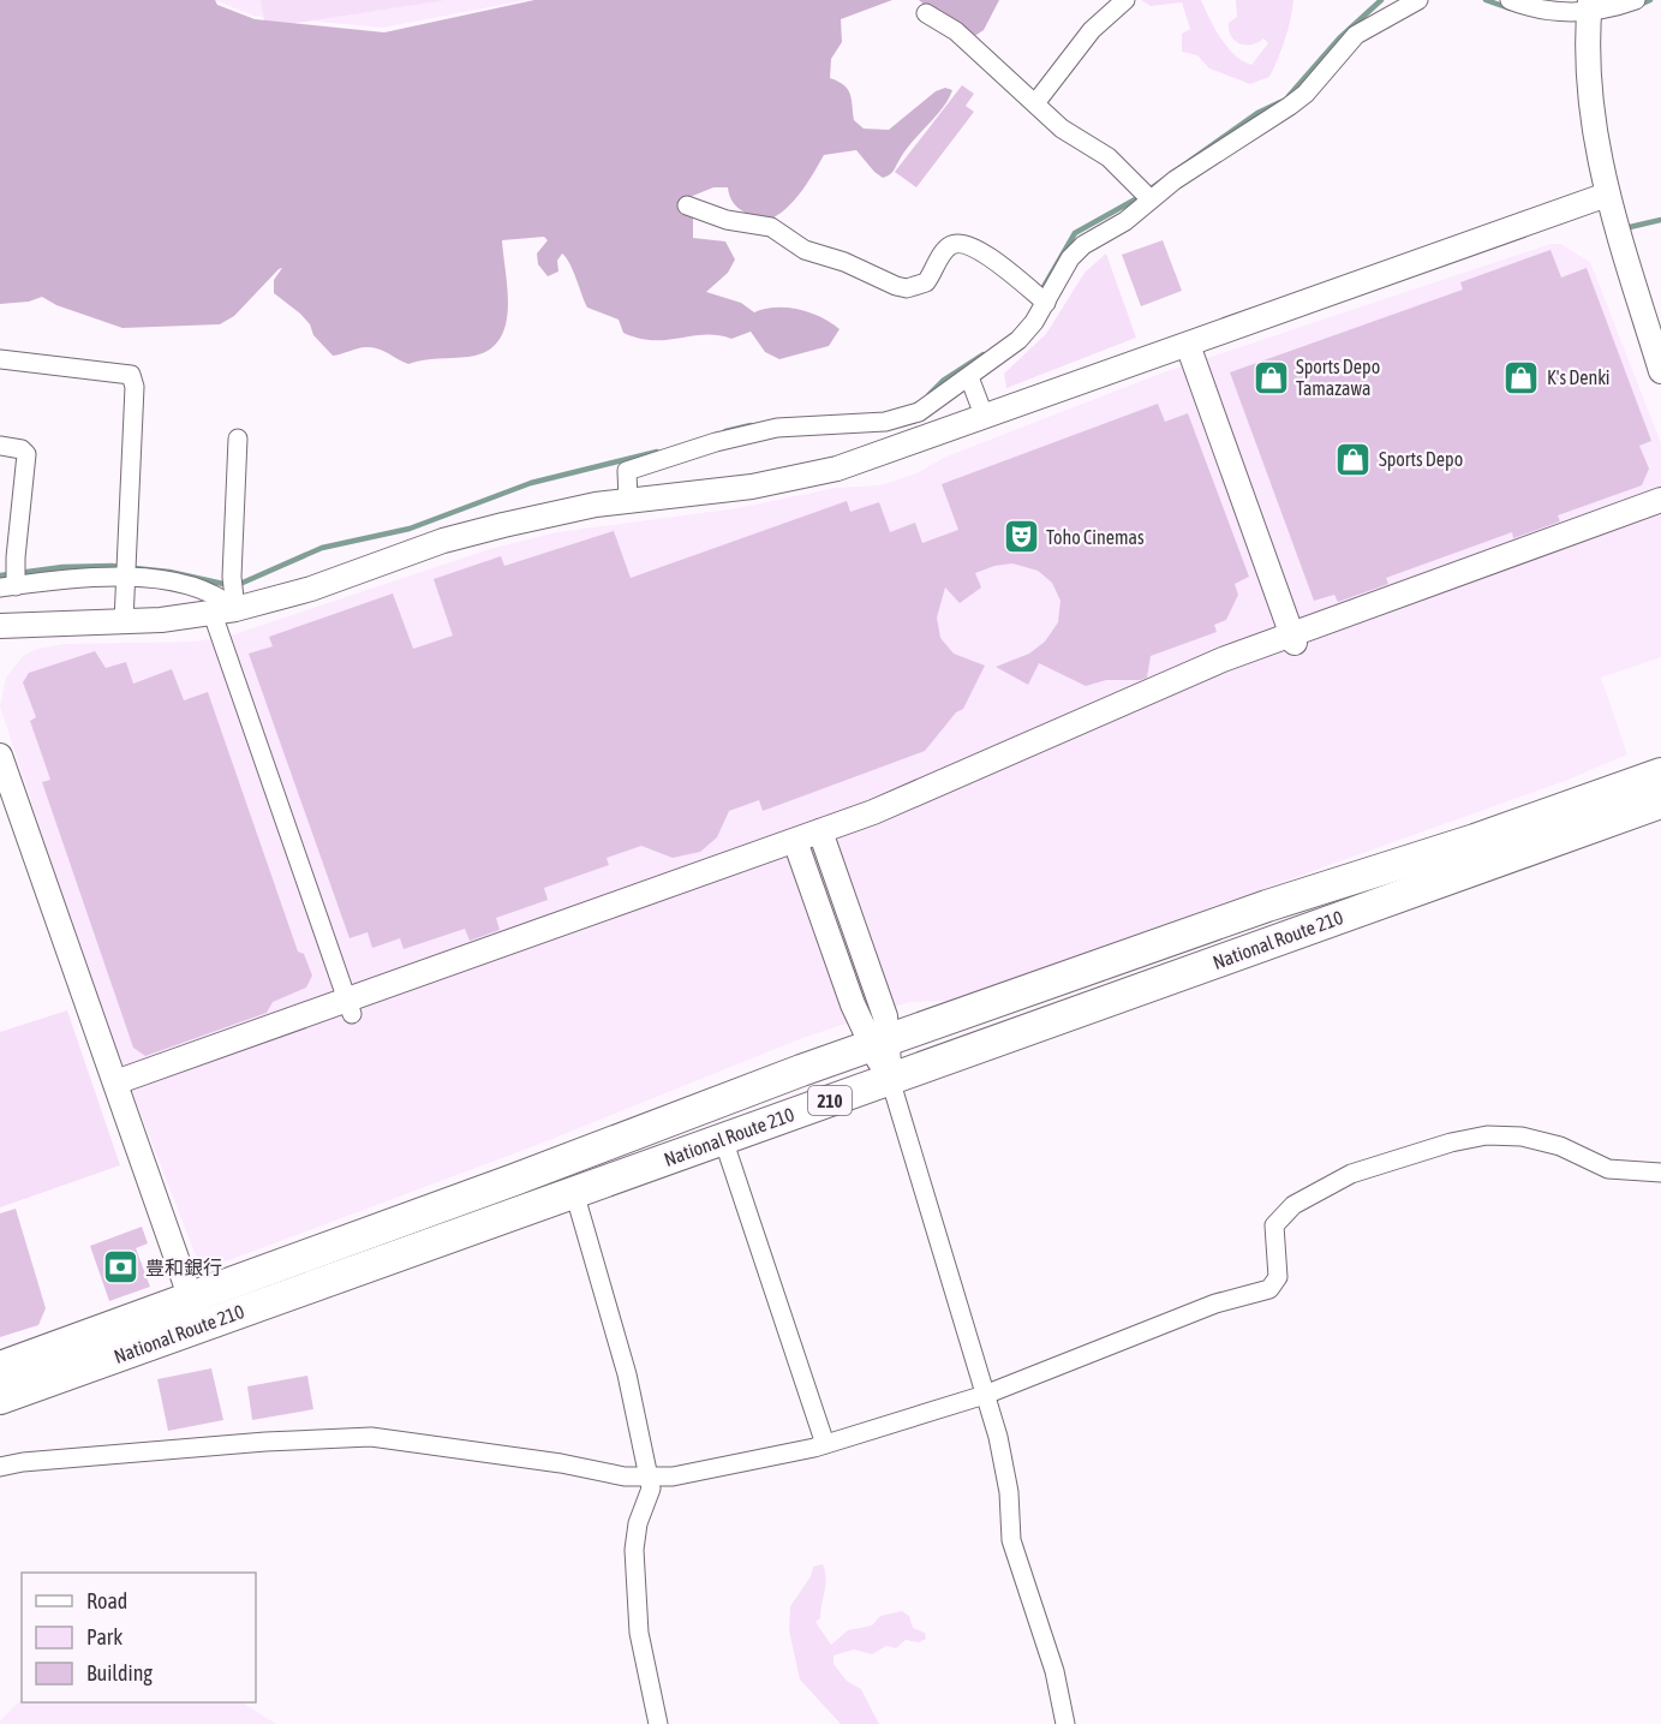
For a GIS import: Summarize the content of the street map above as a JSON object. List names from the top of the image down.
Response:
{
  "streets": {
    "highway": ["National Route 210", "210"]
  },
  "places": {
    "shop": ["Sports Depo Tamazawa", "K's Denki", "Sports Depo"],
    "theatre": ["Toho Cinemas"],
    "bank": ["豊和銀行"]
  },
  "legend": ["Road", "Park", "Building"]
}
